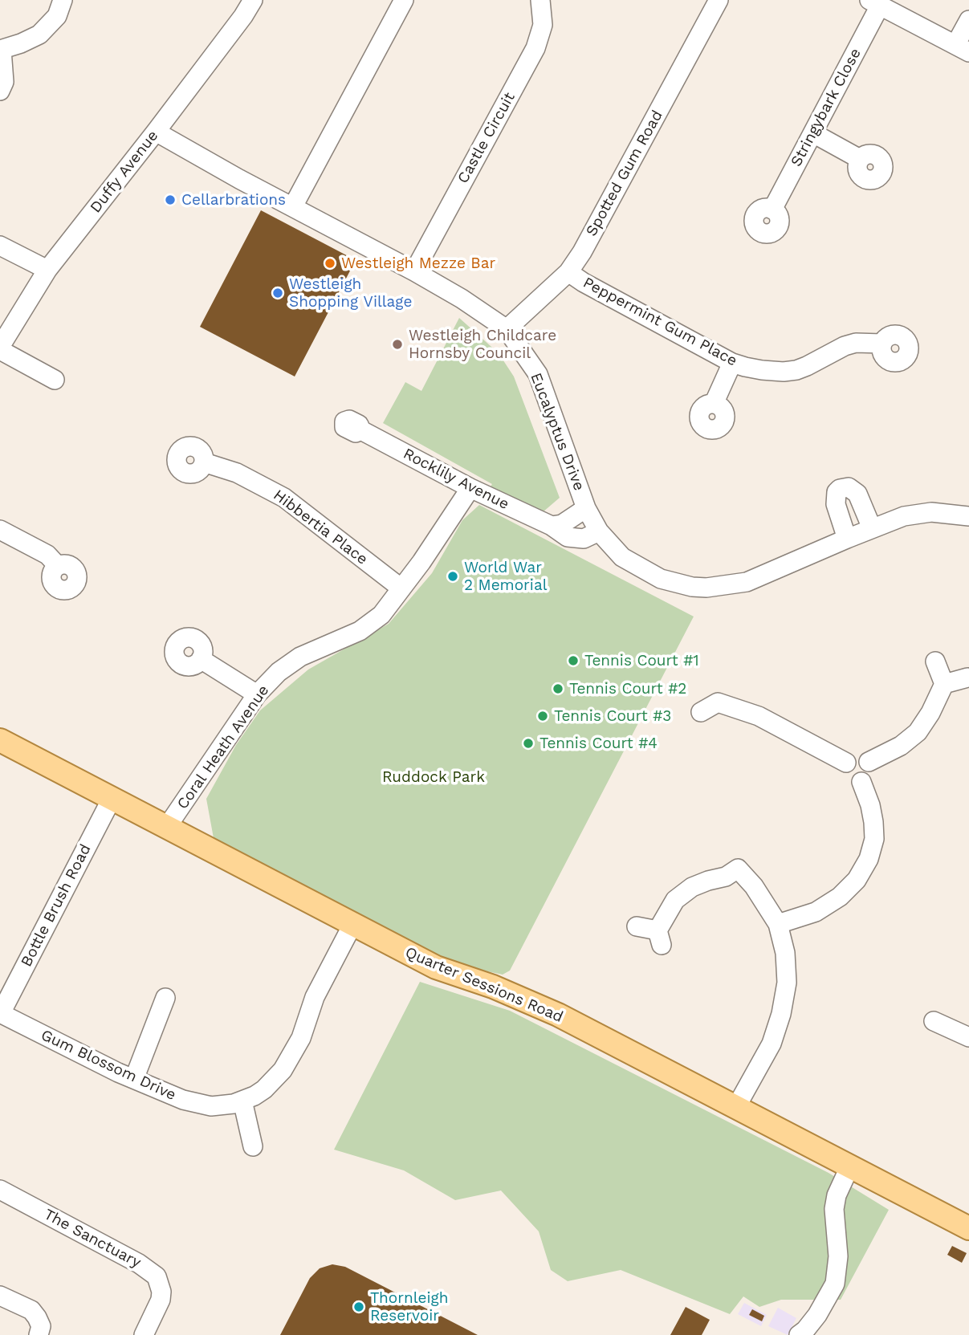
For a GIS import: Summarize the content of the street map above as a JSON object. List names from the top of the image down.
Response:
{
  "streets": {
    "main road": ["Quarter Sessions Road"],
    "street": [
      "Stringybark Close",
      "Castle Circuit",
      "Duffy Avenue",
      "Spotted Gum Road",
      "Peppermint Gum Place",
      "Eucalyptus Drive",
      "Rocklily Avenue",
      "Hibbertia Place",
      "Coral Heath Avenue",
      "Bottle Brush Road",
      "Gum Blossom Drive",
      "The Sanctuary"
    ]
  },
  "crossings": [
    ["Castle Circuit", "Eucalyptus Drive"],
    ["Duffy Avenue", "Eucalyptus Drive"],
    ["Spotted Gum Road", "Peppermint Gum Place"],
    ["Spotted Gum Road", "Eucalyptus Drive"],
    ["Eucalyptus Drive", "Rocklily Avenue"],
    ["Rocklily Avenue", "Coral Heath Avenue"],
    ["Hibbertia Place", "Coral Heath Avenue"],
    ["Coral Heath Avenue", "Quarter Sessions Road"],
    ["Bottle Brush Road", "Quarter Sessions Road"],
    ["Bottle Brush Road", "Gum Blossom Drive"],
    ["Quarter Sessions Road", "Gum Blossom Drive"]
  ],
  "parks": ["Ruddock Park"],
  "places": [
    "Cellarbrations",
    "Westleigh Mezze Bar",
    "Westleigh Shopping Village",
    "Westleigh Childcare Hornsby Council",
    "World War 2 Memorial",
    "Tennis Court #1",
    "Tennis Court #2",
    "Tennis Court #3",
    "Tennis Court #4",
    "Thornleigh Reservoir"
  ]
}
